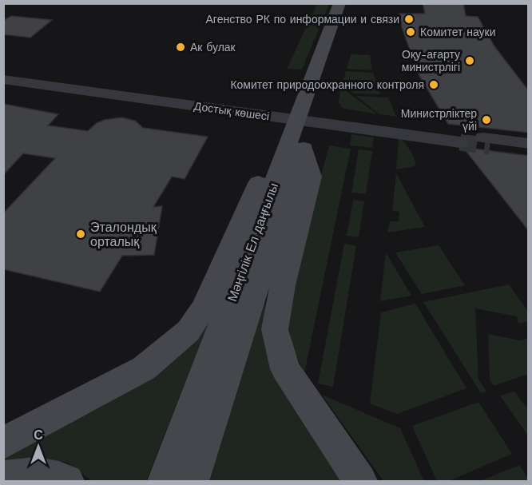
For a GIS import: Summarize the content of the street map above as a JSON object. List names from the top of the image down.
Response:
{
  "streets": {
    "main road": ["Мәңгілік Ел даңғылы"],
    "street": ["Достық көшесі"]
  },
  "crossings": [
    ["Достық көшесі", "Мәңгілік Ел даңғылы"]
  ],
  "places": [
    "Агенство РК по информации и связи",
    "Комитет науки",
    "Ак булак",
    "Оқу-ағарту министрлігі",
    "Комитет природоохранного контроля",
    "Министрліктер үйі",
    "Эталондық орталық"
  ],
  "north": "top"
}
